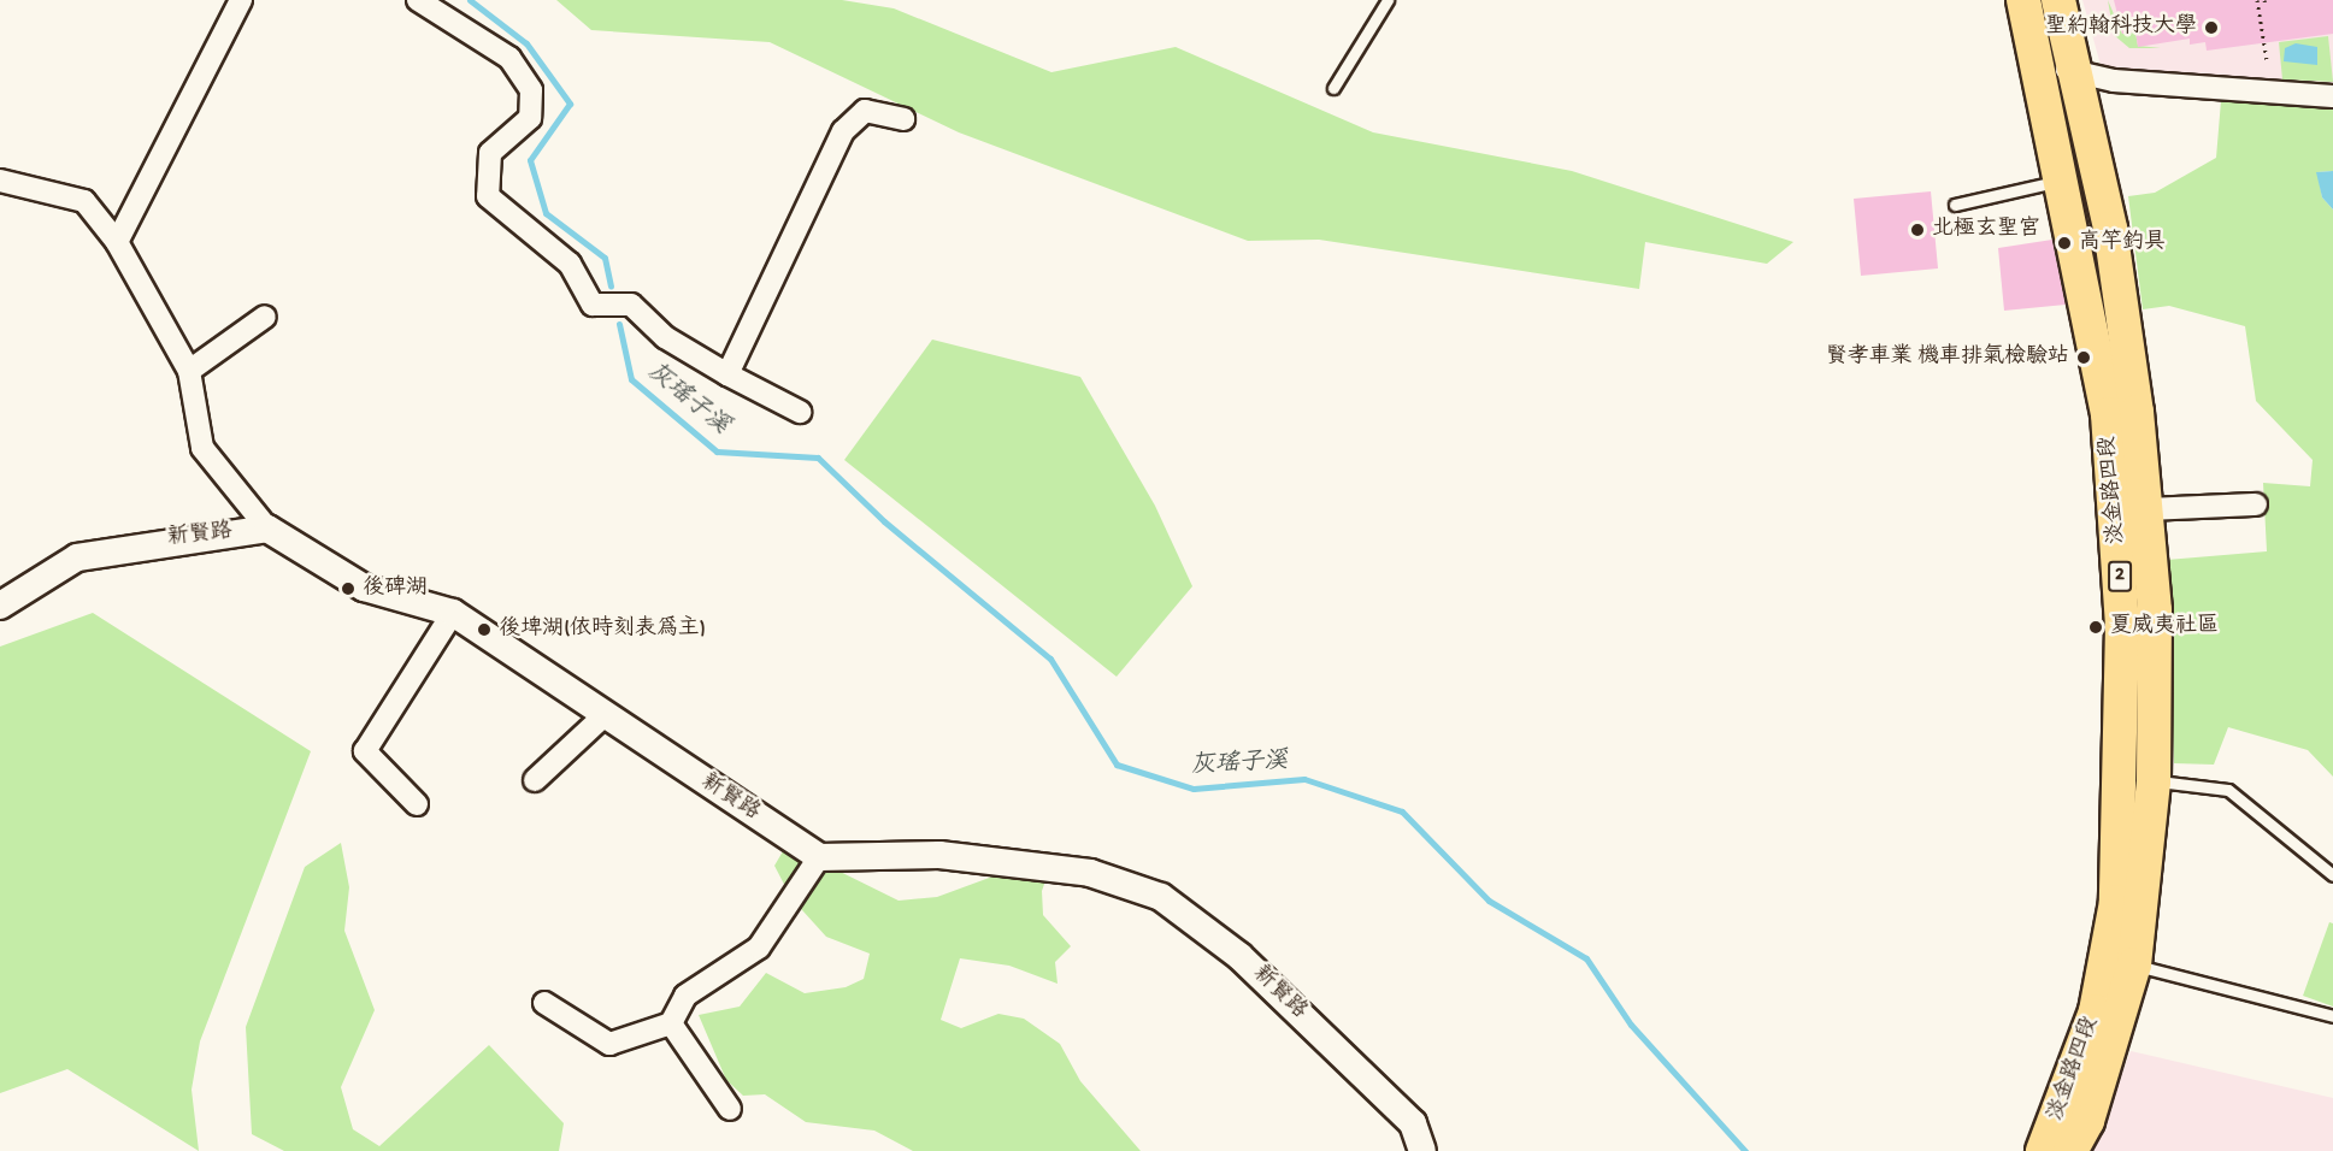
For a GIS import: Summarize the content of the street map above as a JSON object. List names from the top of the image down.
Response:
{
  "streets": {
    "main road": ["淡金路四段", "2"],
    "street": ["新賢路"]
  },
  "water": ["灰瑤子溪"],
  "places": [
    "聖約翰科技大學",
    "北極玄聖宮",
    "高竿釣具",
    "賢孝車業 機車排氣檢驗站",
    "後碑湖",
    "夏威夷社區",
    "後埤湖(依時刻表為主)"
  ]
}
